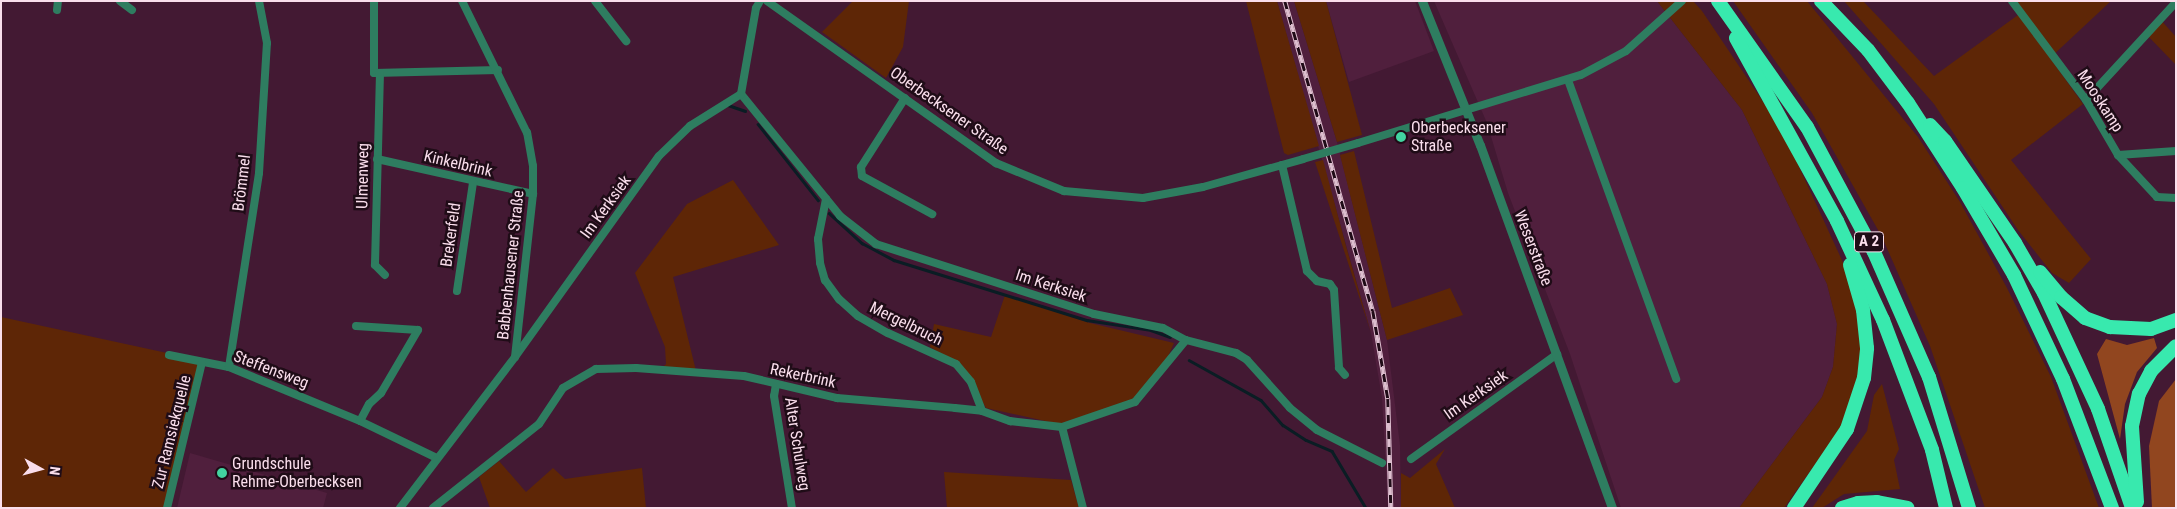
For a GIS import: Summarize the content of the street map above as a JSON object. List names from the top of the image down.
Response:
{
  "streets": {
    "highway": ["A 2"],
    "street": [
      "Mooskamp",
      "Oberbecksener Straße",
      "Kinkelbrink",
      "Ulmenweg",
      "Brömmel",
      "Im Kerksiek",
      "Brekerfeld",
      "Weserstraße",
      "Babbenhausener Straße",
      "Mergelbruch",
      "Steffensweg",
      "Rekerbrink",
      "Zur Ramsiekquelle",
      "Alter Schulweg"
    ]
  },
  "crossings": [
    ["Oberbecksener Straße", "Weserstraße"],
    ["Kinkelbrink", "Ulmenweg"],
    ["Kinkelbrink", "Brekerfeld"],
    ["Kinkelbrink", "Babbenhausener Straße"],
    ["Brömmel", "Steffensweg"],
    ["Im Kerksiek", "Weserstraße"],
    ["Im Kerksiek", "Babbenhausener Straße"],
    ["Im Kerksiek", "Mergelbruch"],
    ["Im Kerksiek", "Rekerbrink"],
    ["Babbenhausener Straße", "Steffensweg"],
    ["Mergelbruch", "Rekerbrink"],
    ["Steffensweg", "Zur Ramsiekquelle"],
    ["Rekerbrink", "Alter Schulweg"]
  ],
  "places": ["Oberbecksener Straße", "Grundschule Rehme-Oberbecksen"],
  "north": "right"
}
